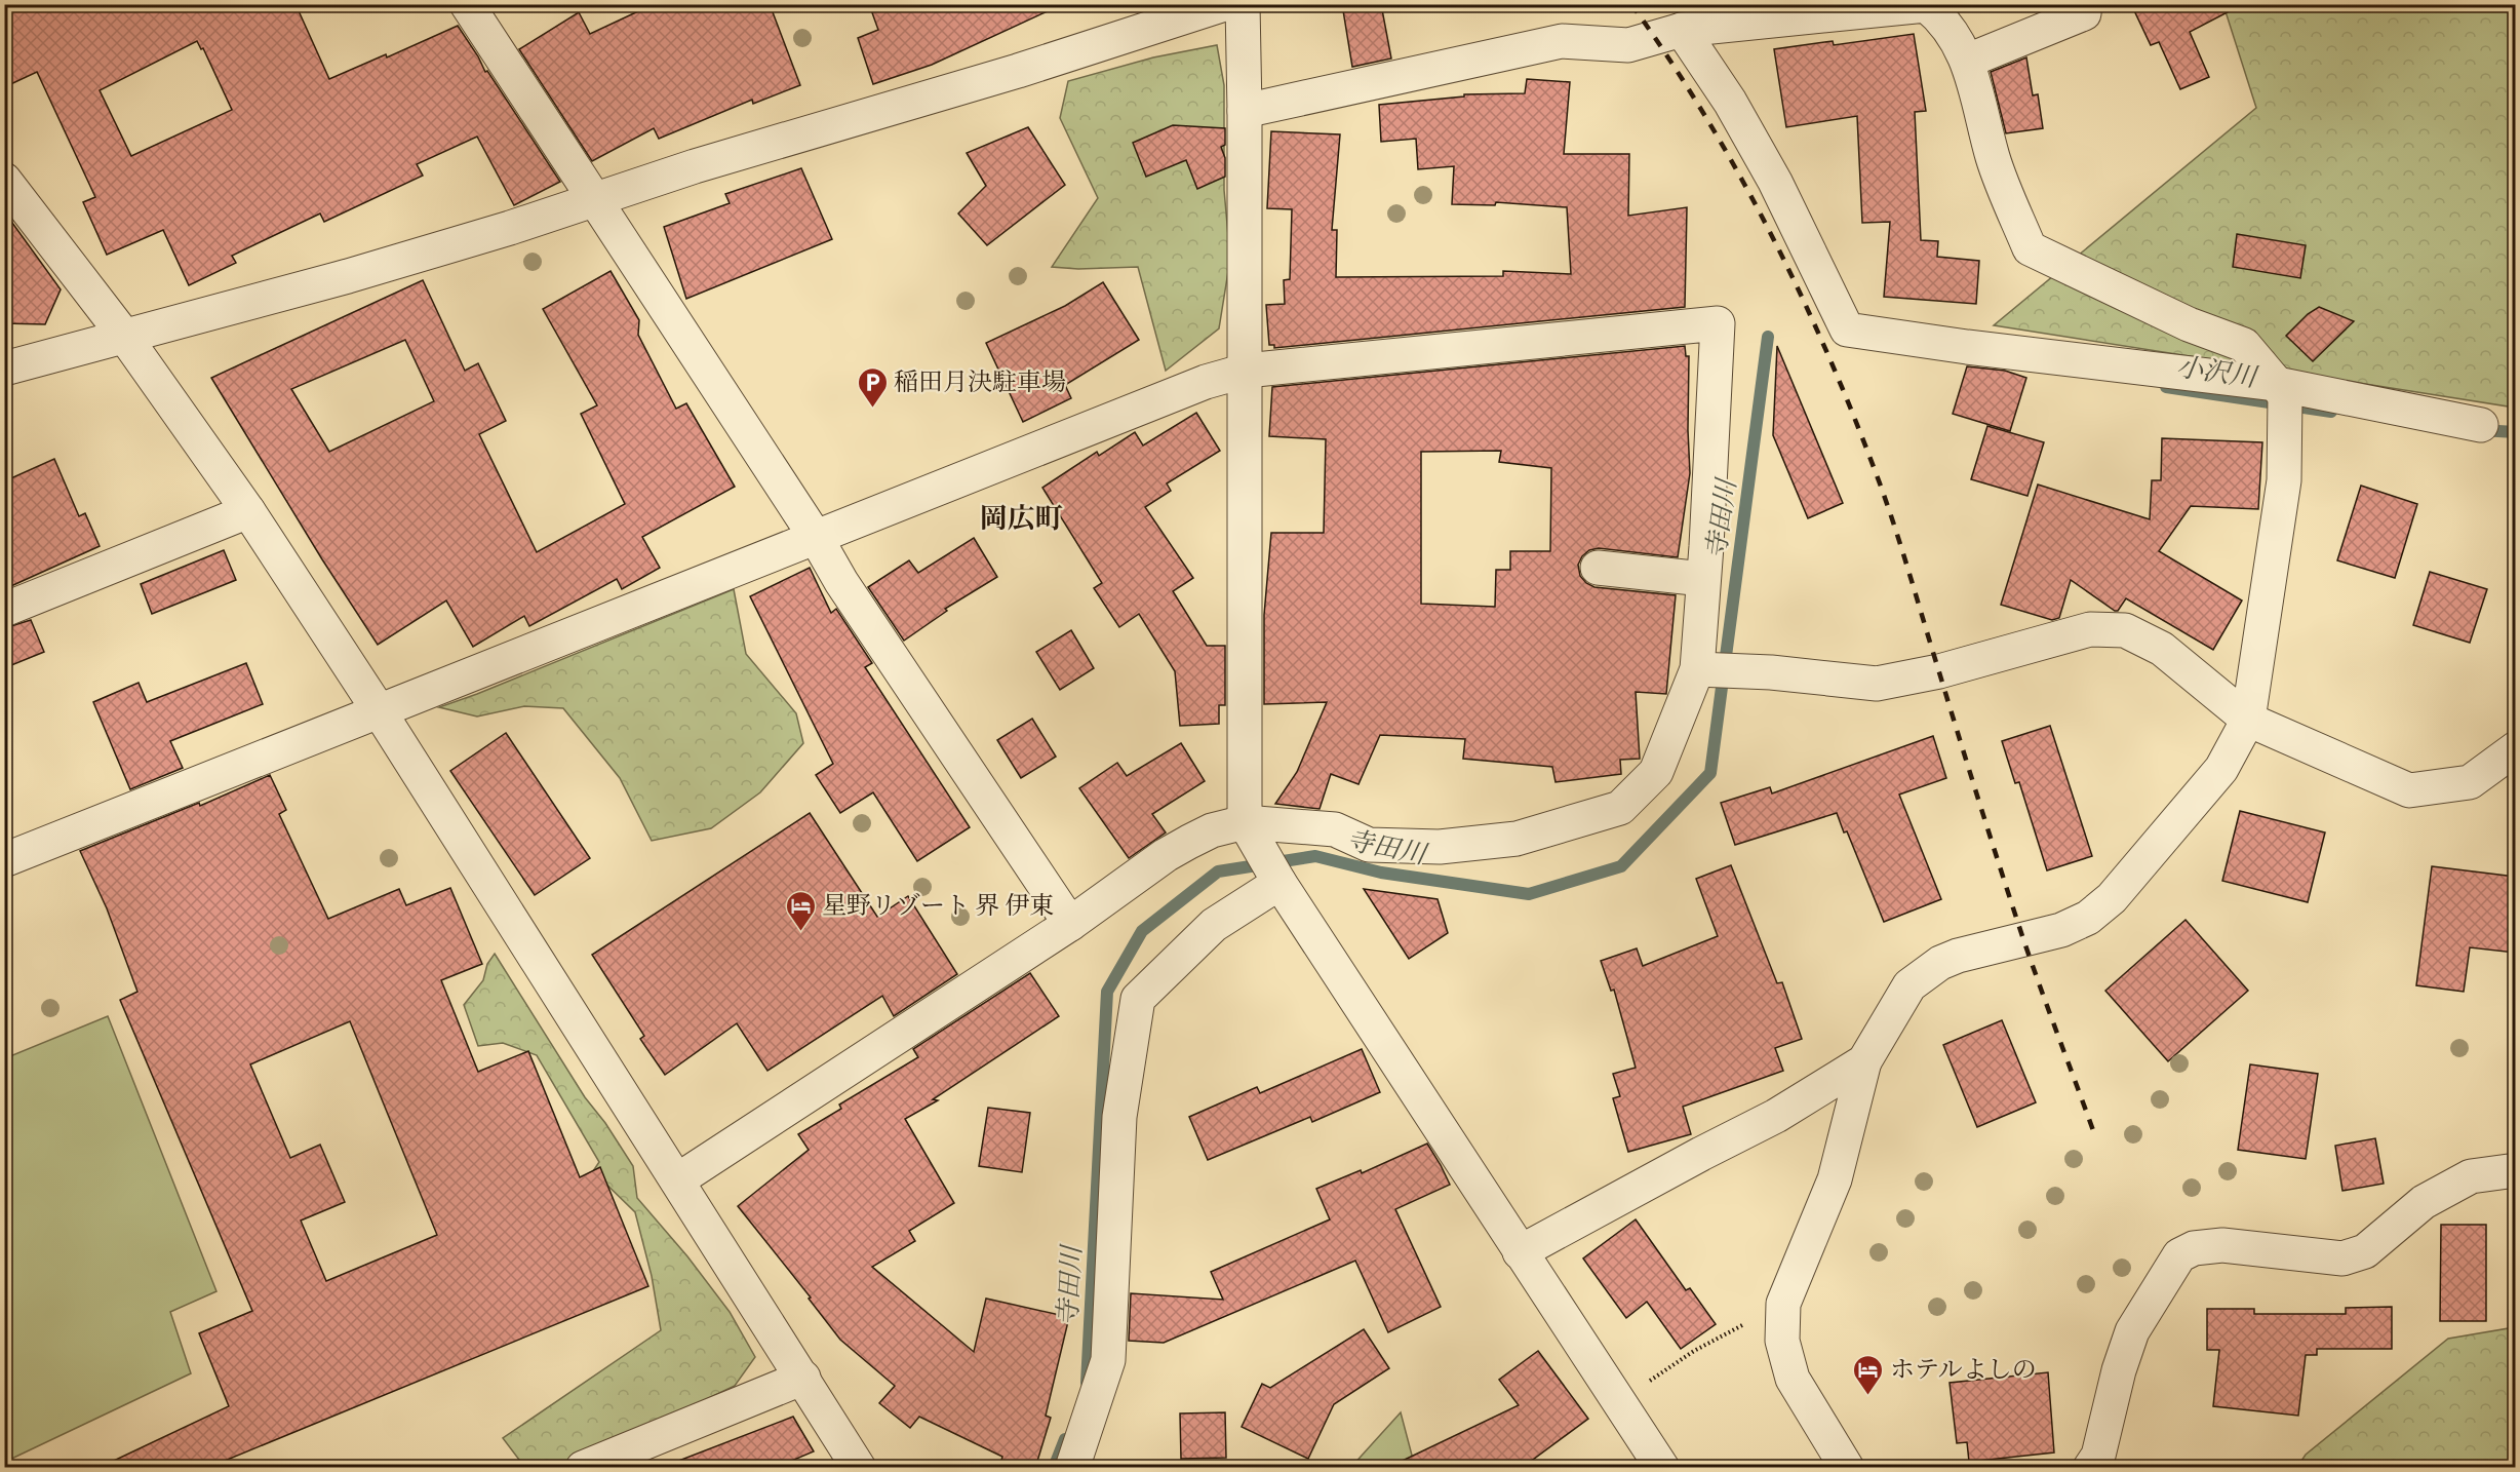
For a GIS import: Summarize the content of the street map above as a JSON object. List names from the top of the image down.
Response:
{
  "districts": ["岡広町"],
  "water": ["小沢川", "寺田川"],
  "places": {
    "parking": ["稲田月決駐車場"],
    "hotel": ["星野リゾート 界 伊東", "ホテルよしの"]
  }
}
